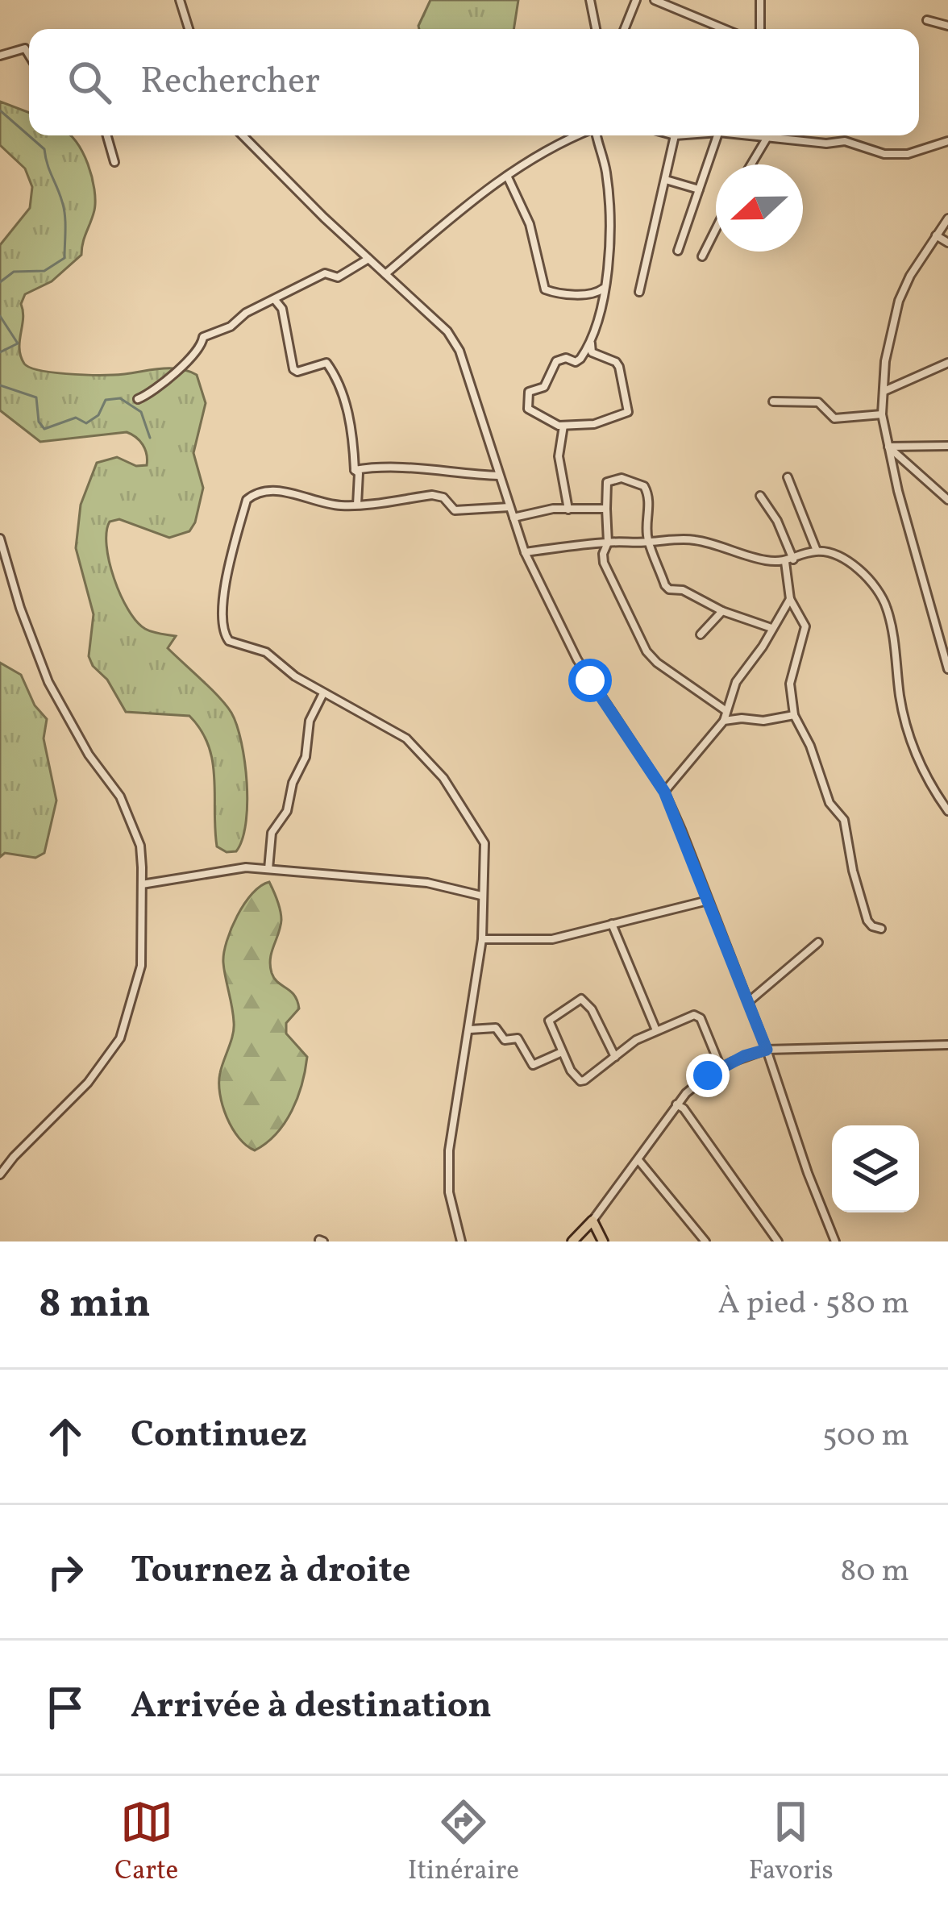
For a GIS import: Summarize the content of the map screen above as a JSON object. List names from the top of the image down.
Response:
{
  "north": "left",
  "page": {
    "search": "Rechercher",
    "heading": ["8 min", "À pied · 580 m"],
    "list": [
      ["Continuez", "500 m"],
      ["Tournez à droite", "80 m"],
      "Arrivée à destination"
    ],
    "nav": ["Carte", "Itinéraire", "Favoris"]
  }
}
